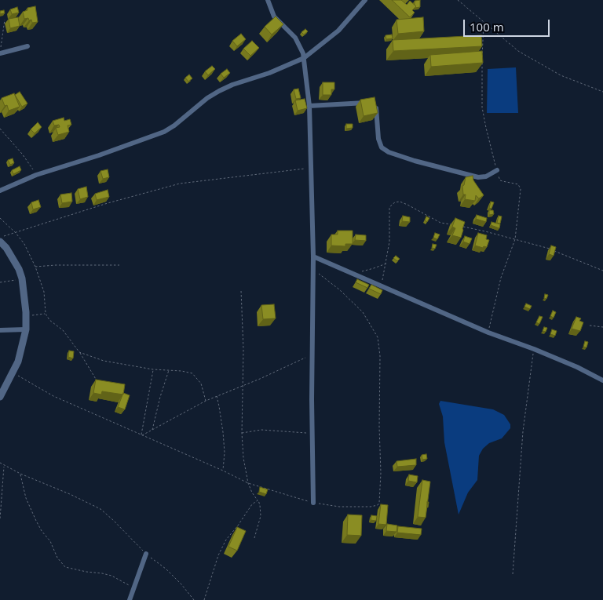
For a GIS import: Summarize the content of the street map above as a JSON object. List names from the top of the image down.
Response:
{
  "scale_bar": "100 m"
}
